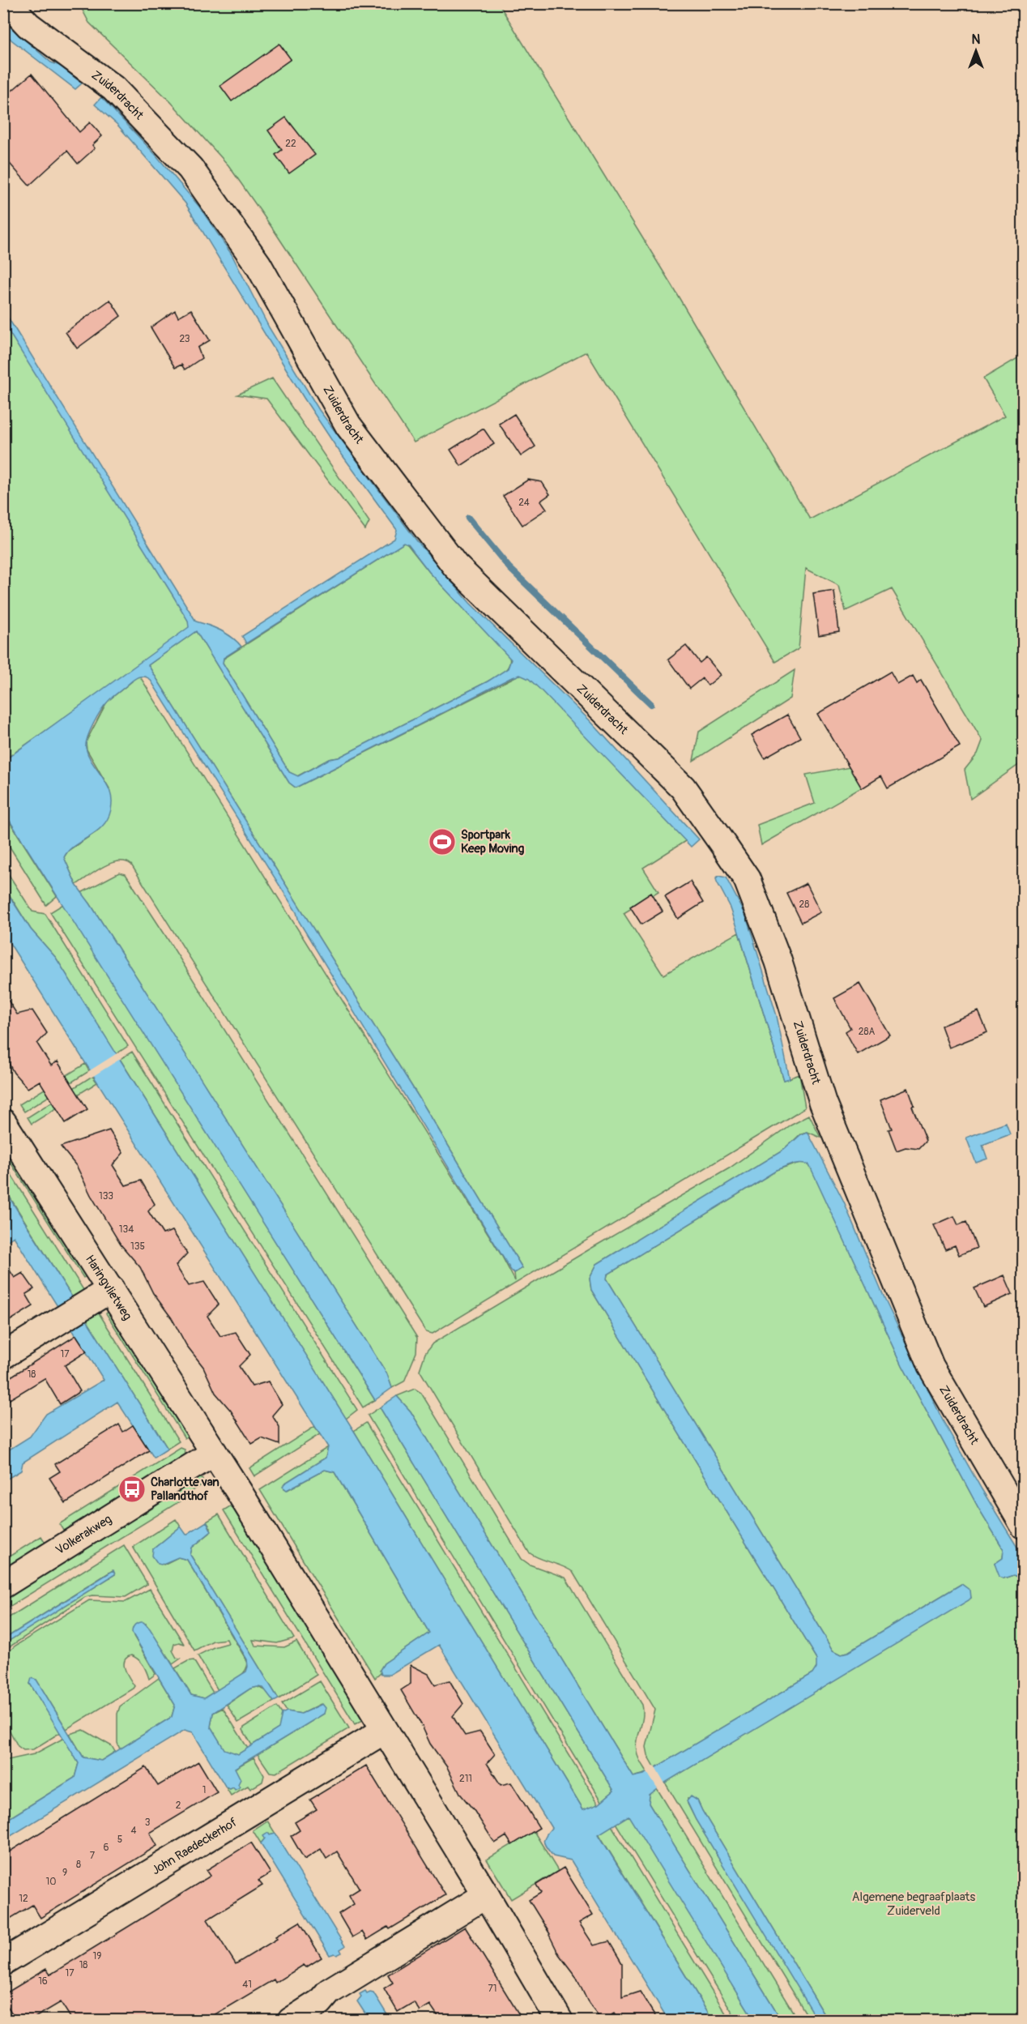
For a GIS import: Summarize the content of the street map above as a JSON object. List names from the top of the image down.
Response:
{
  "streets": {
    "street": [
      "Zuiderdracht",
      "Haringvlietweg",
      "Volkerakweg",
      "John Raedeckerhof"
    ]
  },
  "crossings": [
    ["Haringvlietweg", "Volkerakweg"]
  ],
  "parks": ["Algemene begraafplaats Zuiderveld"],
  "places": {
    "sports": ["Sportpark Keep Moving"],
    "bus stop": ["Charlotte van Pallandthof"]
  },
  "house_numbers": [
    "22",
    "23",
    "24",
    "28",
    "28A",
    "133",
    "134",
    "135",
    "17",
    "18",
    "211",
    "1",
    "2",
    "3",
    "4",
    "5",
    "6",
    "7",
    "8",
    "9",
    "10",
    "12",
    "19",
    "18",
    "17",
    "16",
    "41",
    "71"
  ],
  "north": "top"
}
